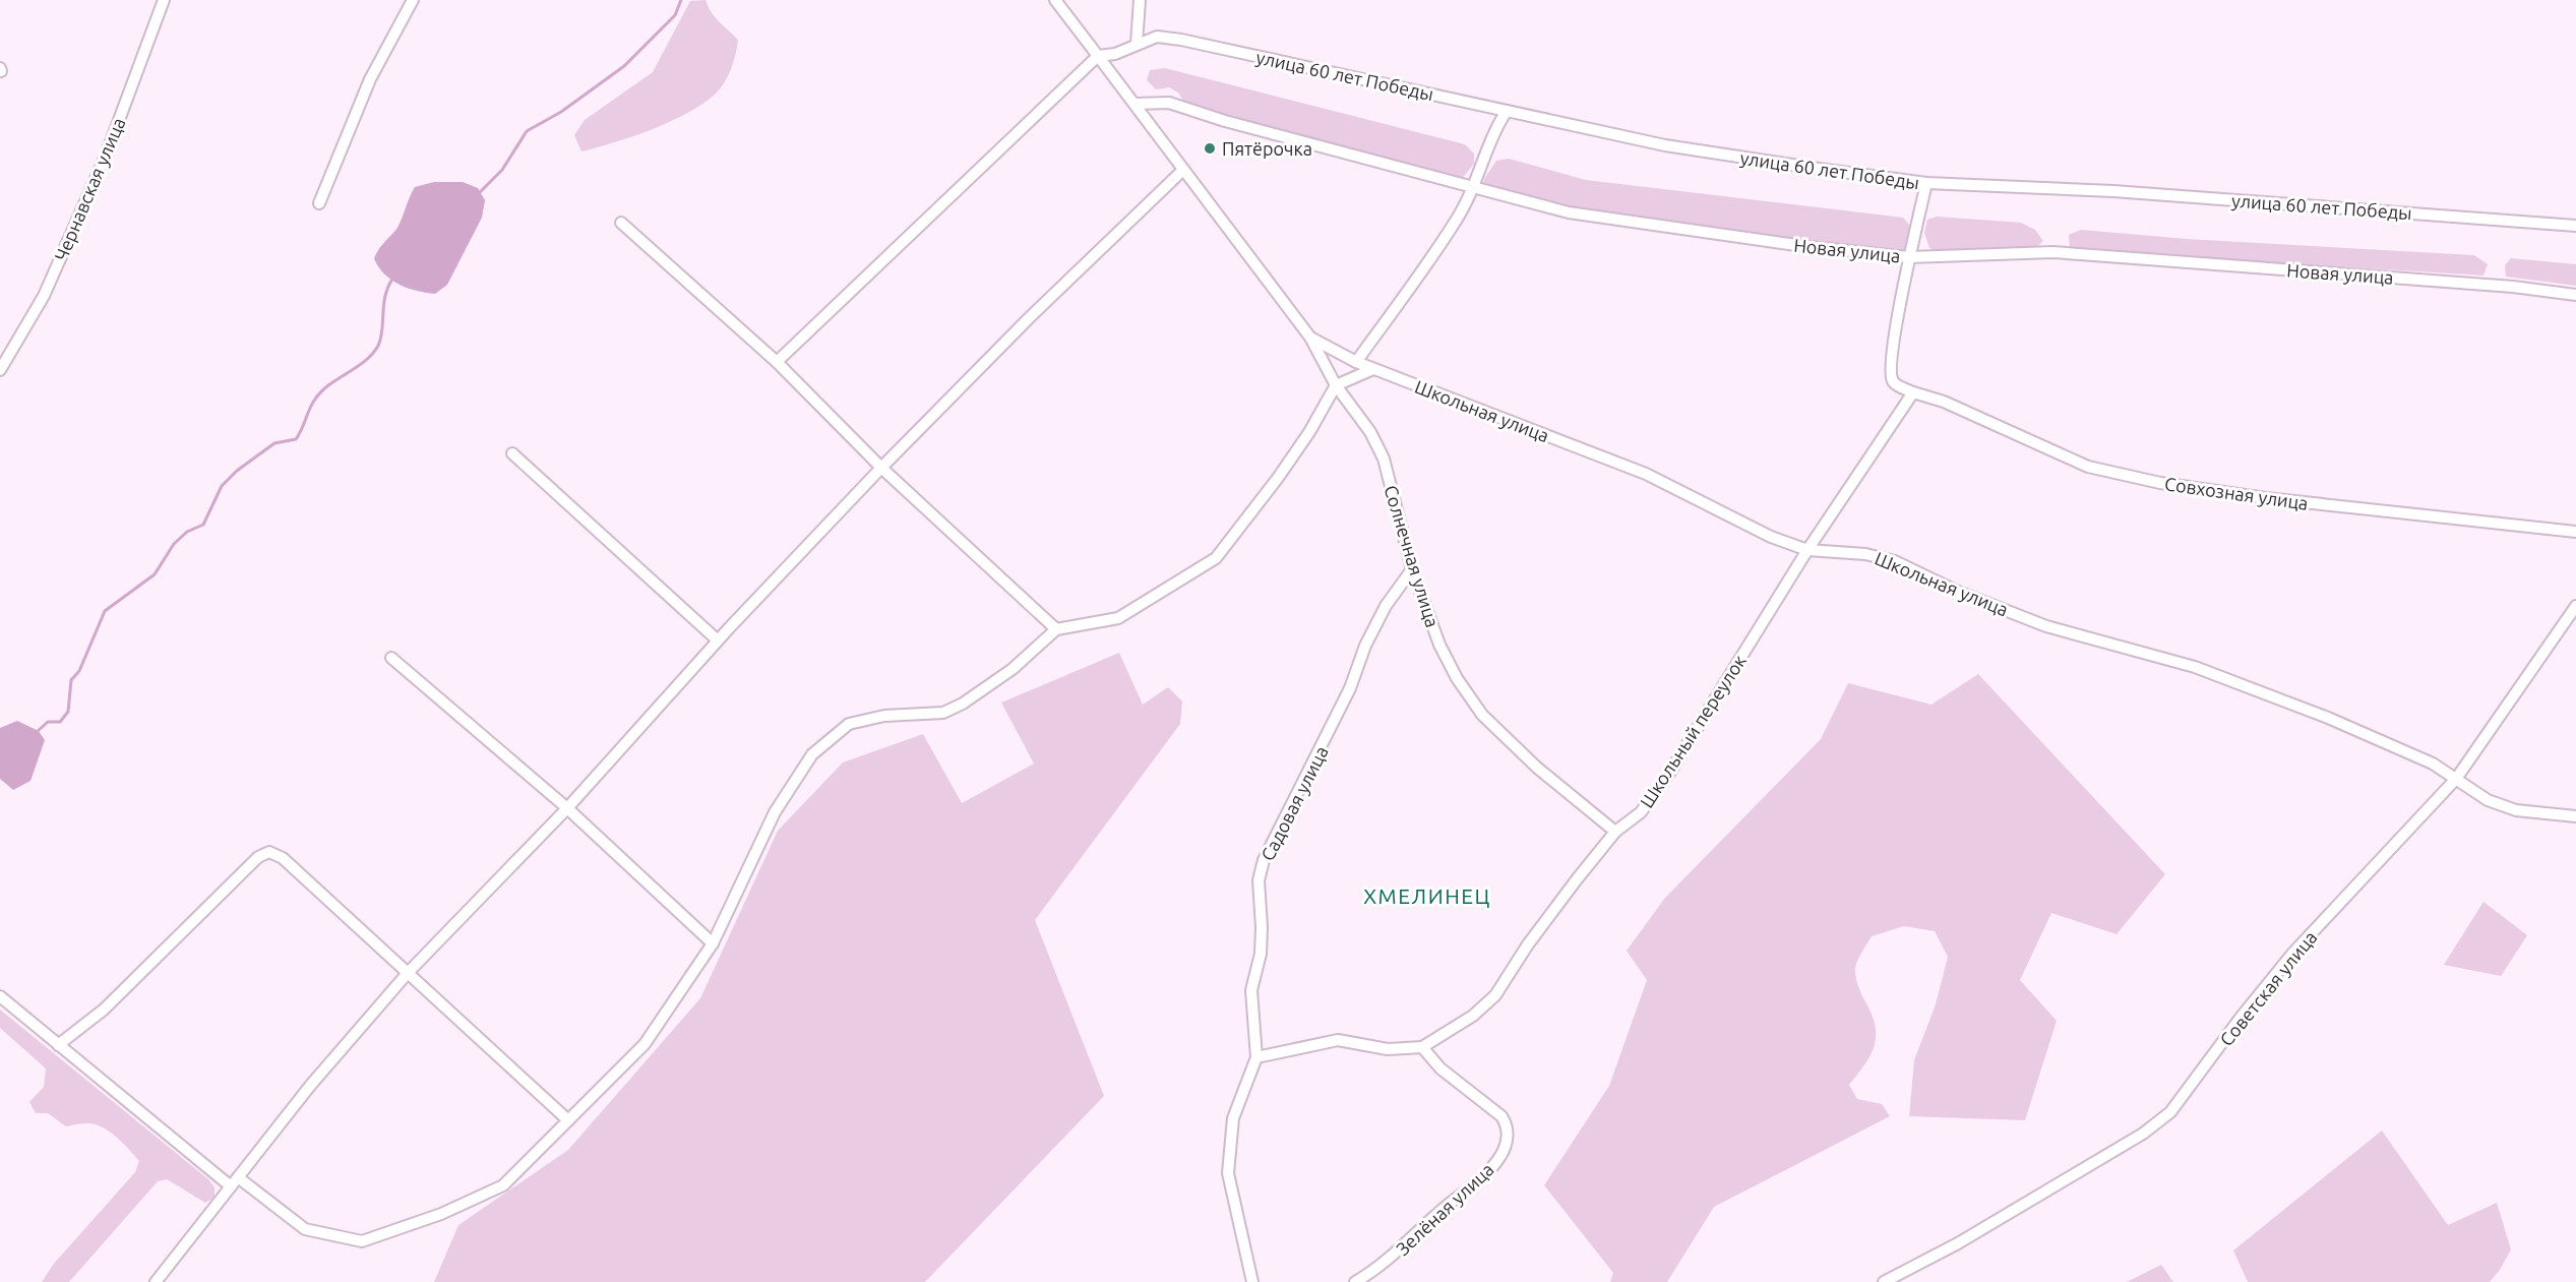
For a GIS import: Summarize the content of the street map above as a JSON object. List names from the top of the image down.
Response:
{
  "streets": {
    "street": [
      "улица 60 лет Победы",
      "Чернавская улица",
      "Новая улица",
      "Школьная улица",
      "Совхозная улица",
      "Солнечная улица",
      "Школьный переулок",
      "Садовая улица",
      "Советская улица",
      "Зелёная улица"
    ]
  },
  "crossings": [
    ["улица 60 лет Победы", "Солнечная улица"],
    ["Новая улица", "Солнечная улица"],
    ["Школьная улица", "Солнечная улица"],
    ["Школьная улица", "Школьный переулок"],
    ["Школьная улица", "Советская улица"],
    ["Совхозная улица", "Школьный переулок"],
    ["Солнечная улица", "Школьный переулок"],
    ["Солнечная улица", "Садовая улица"],
    ["Школьный переулок", "Садовая улица"],
    ["Школьный переулок", "Зелёная улица"]
  ],
  "districts": ["ХМЕЛИНЕЦ"],
  "places": ["Пятёрочка"]
}
